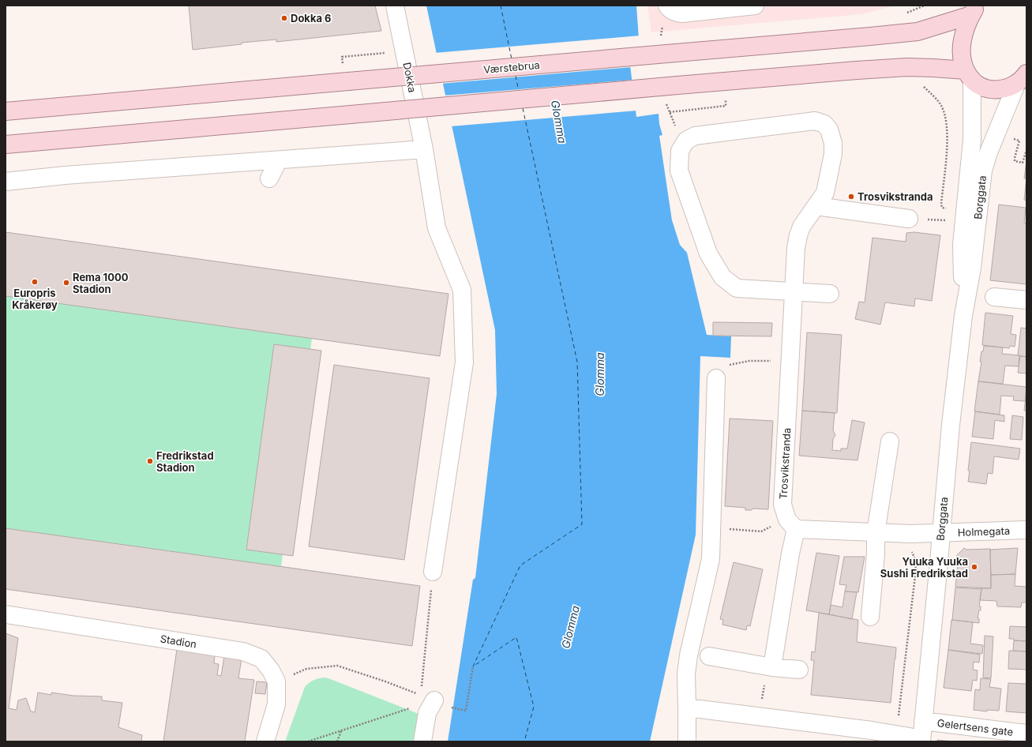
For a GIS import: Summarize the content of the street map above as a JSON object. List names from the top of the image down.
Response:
{
  "streets": {
    "main road": ["Værstebrua"],
    "street": [
      "Dokka",
      "Borggata",
      "Trosvikstranda",
      "Holmegata",
      "Stadion",
      "Gelertsens gate"
    ]
  },
  "crossings": [
    ["Borggata", "Holmegata"],
    ["Borggata", "Gelertsens gate"]
  ],
  "water": ["Glomma"],
  "places": [
    "Dokka 6",
    "Trosvikstranda",
    "Europris Kråkerøy",
    "Rema 1000 Stadion",
    "Fredrikstad Stadion",
    "Yuuka Yuuka Sushi Fredrikstad"
  ]
}
